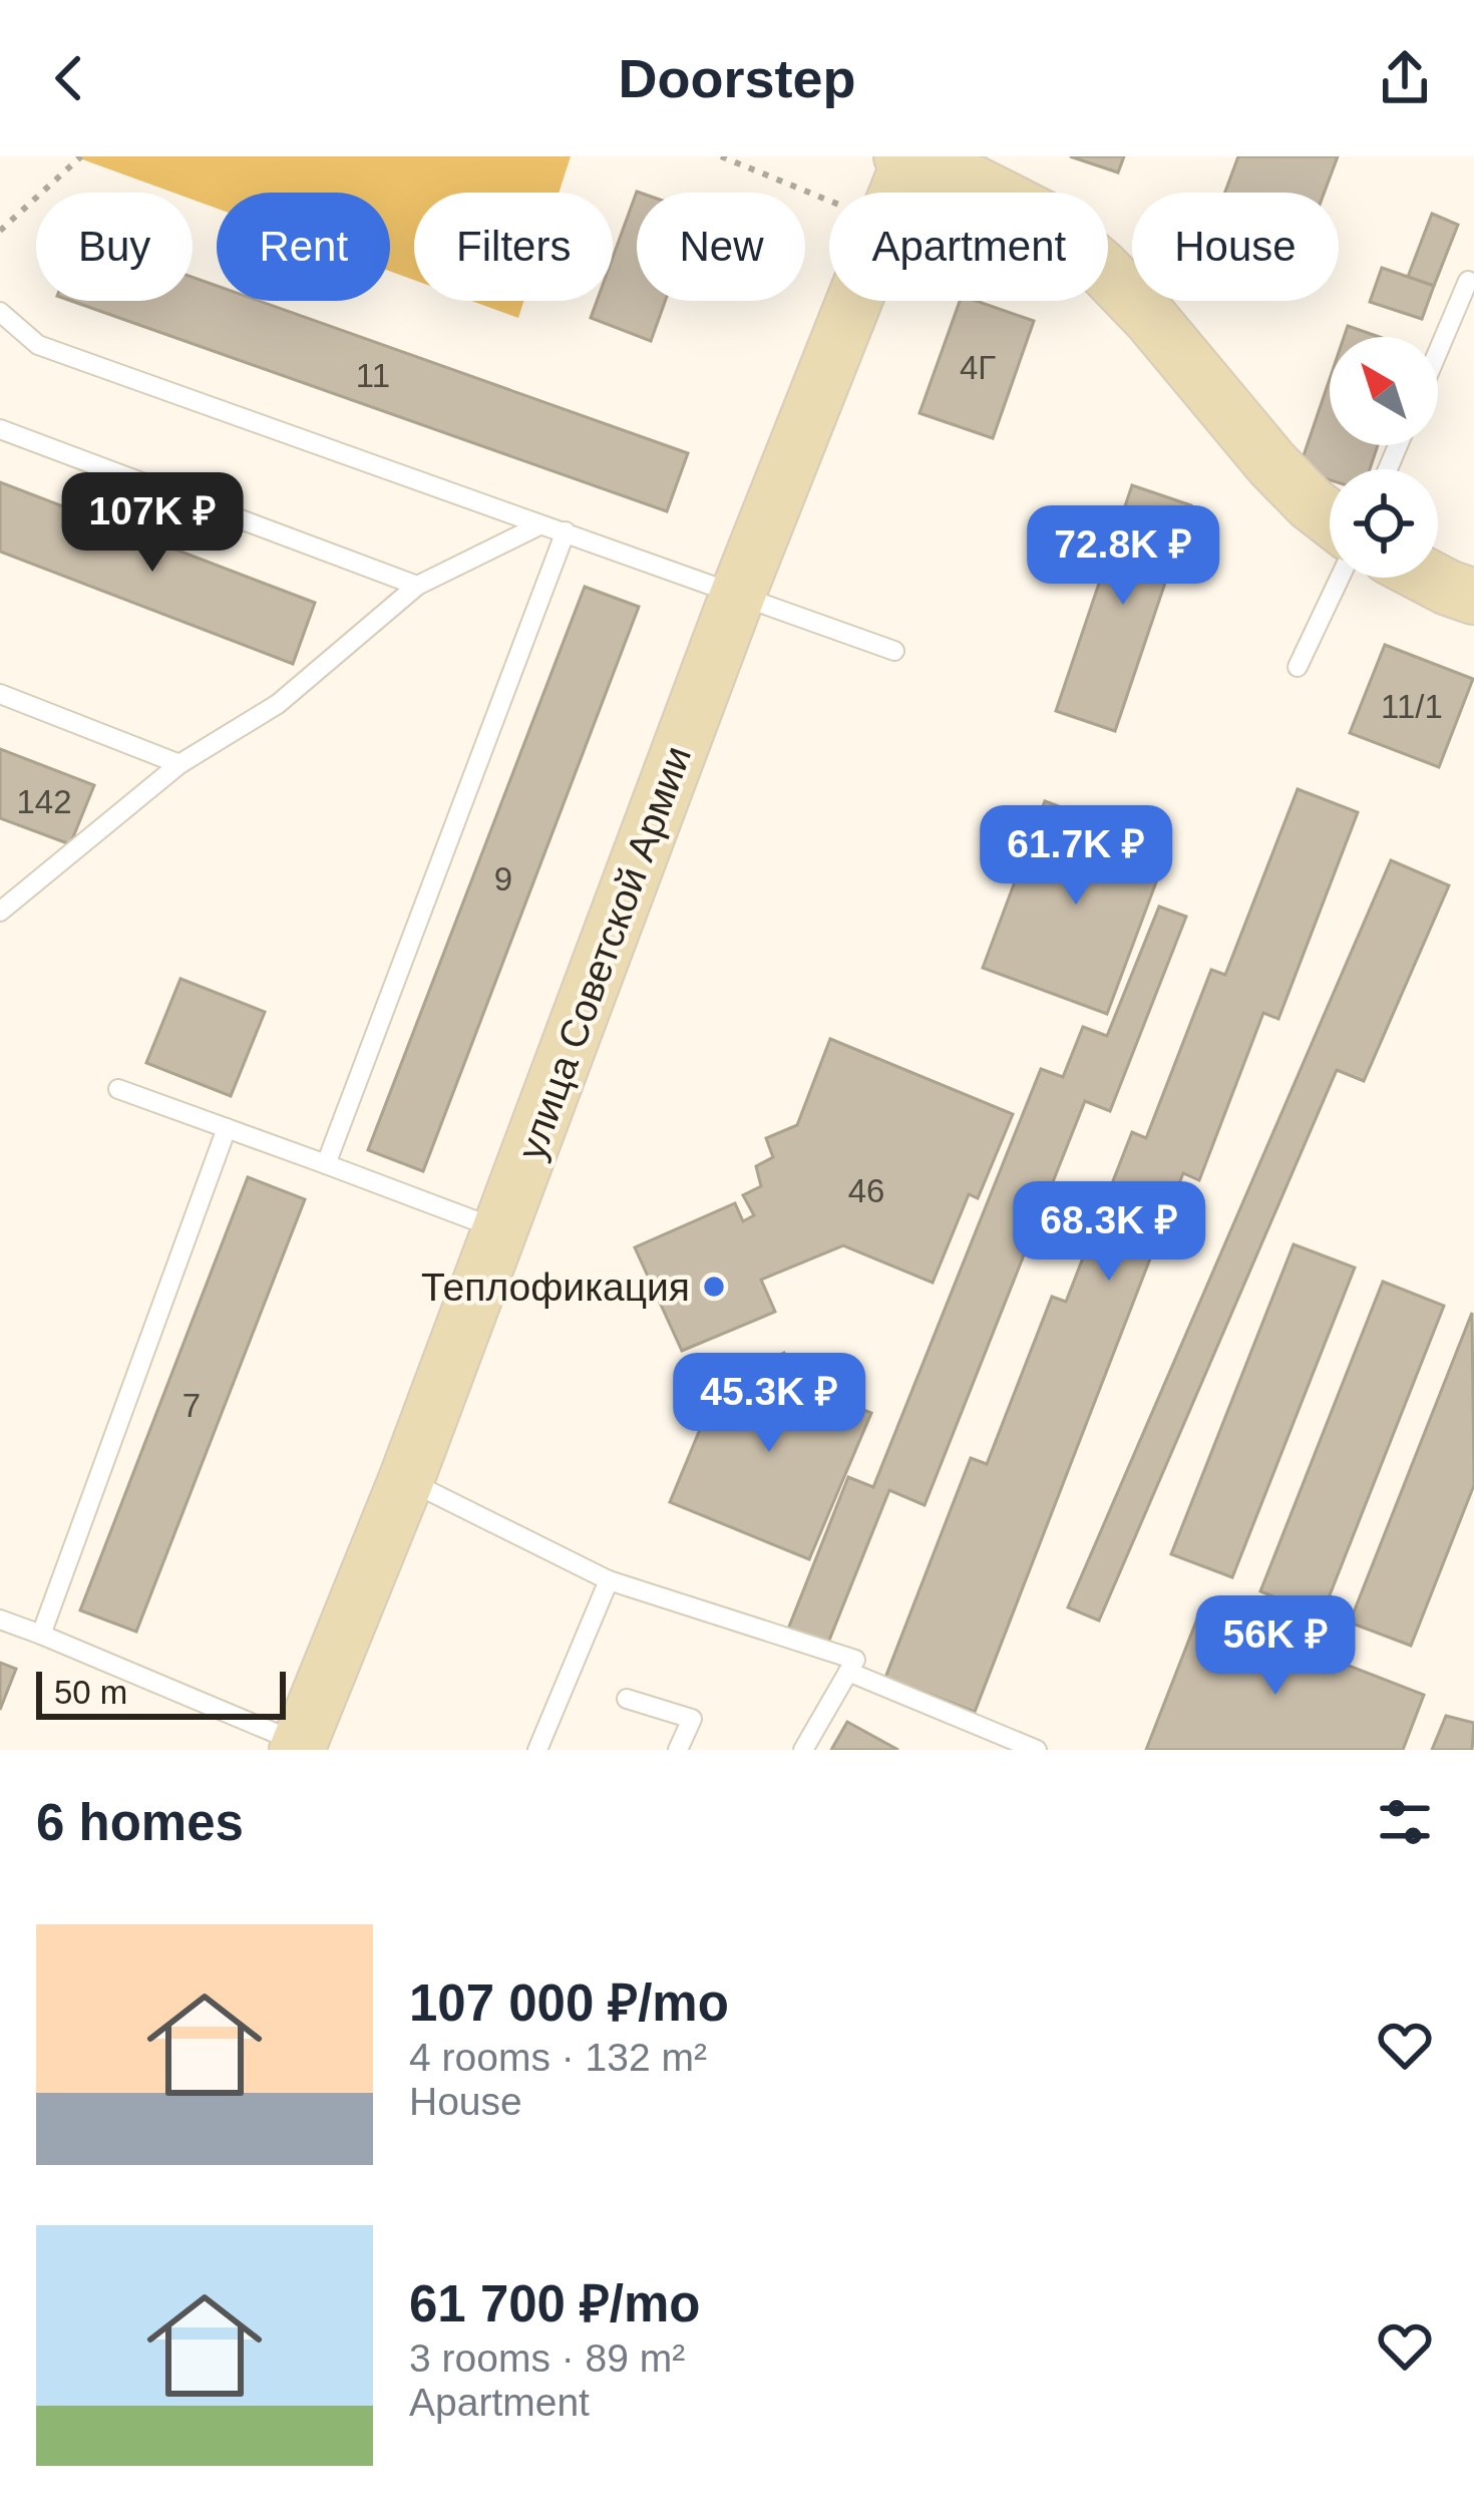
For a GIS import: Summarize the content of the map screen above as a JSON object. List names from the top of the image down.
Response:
{
  "streets": {
    "main road": ["улица Советской Армии"]
  },
  "places": ["Теплофикация"],
  "house_numbers": [
    "4Г",
    "11",
    "11/1",
    "142",
    "9",
    "46",
    "7"
  ],
  "scale_bar": "50 m",
  "north": "top left",
  "page": {
    "header": "Doorstep",
    "chip": [
      "Buy",
      "Rent",
      "Filters",
      "New",
      "Apartment",
      "House"
    ],
    "price": [
      "107K ₽",
      "72.8K ₽",
      "61.7K ₽",
      "68.3K ₽",
      "45.3K ₽",
      "56K ₽"
    ],
    "scale": "50 m",
    "heading": "6 homes",
    "list": [
      {
        "name": "107 000 ₽/mo",
        "note": "4 rooms · 132 m² · House"
      },
      {
        "name": "61 700 ₽/mo",
        "note": "3 rooms · 89 m² · Apartment"
      }
    ]
  }
}
